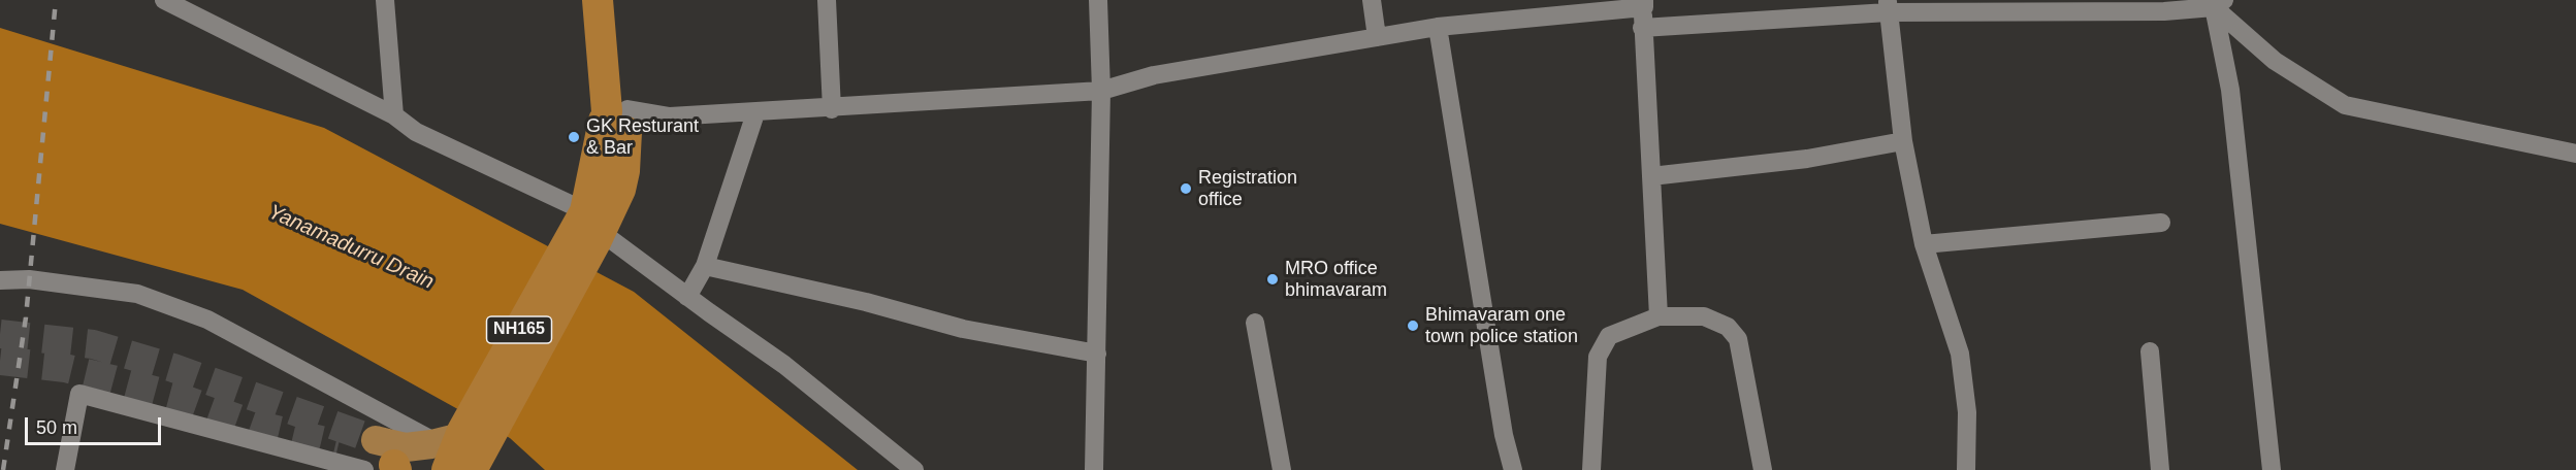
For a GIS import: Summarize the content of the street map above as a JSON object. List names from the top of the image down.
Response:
{
  "streets": {
    "highway": ["NH165"]
  },
  "water": ["Yanamadurru Drain"],
  "places": [
    "GK Resturant & Bar",
    "Registration office",
    "MRO office bhimavaram",
    "Bhimavaram one town police station"
  ],
  "scale_bar": "50 m"
}
